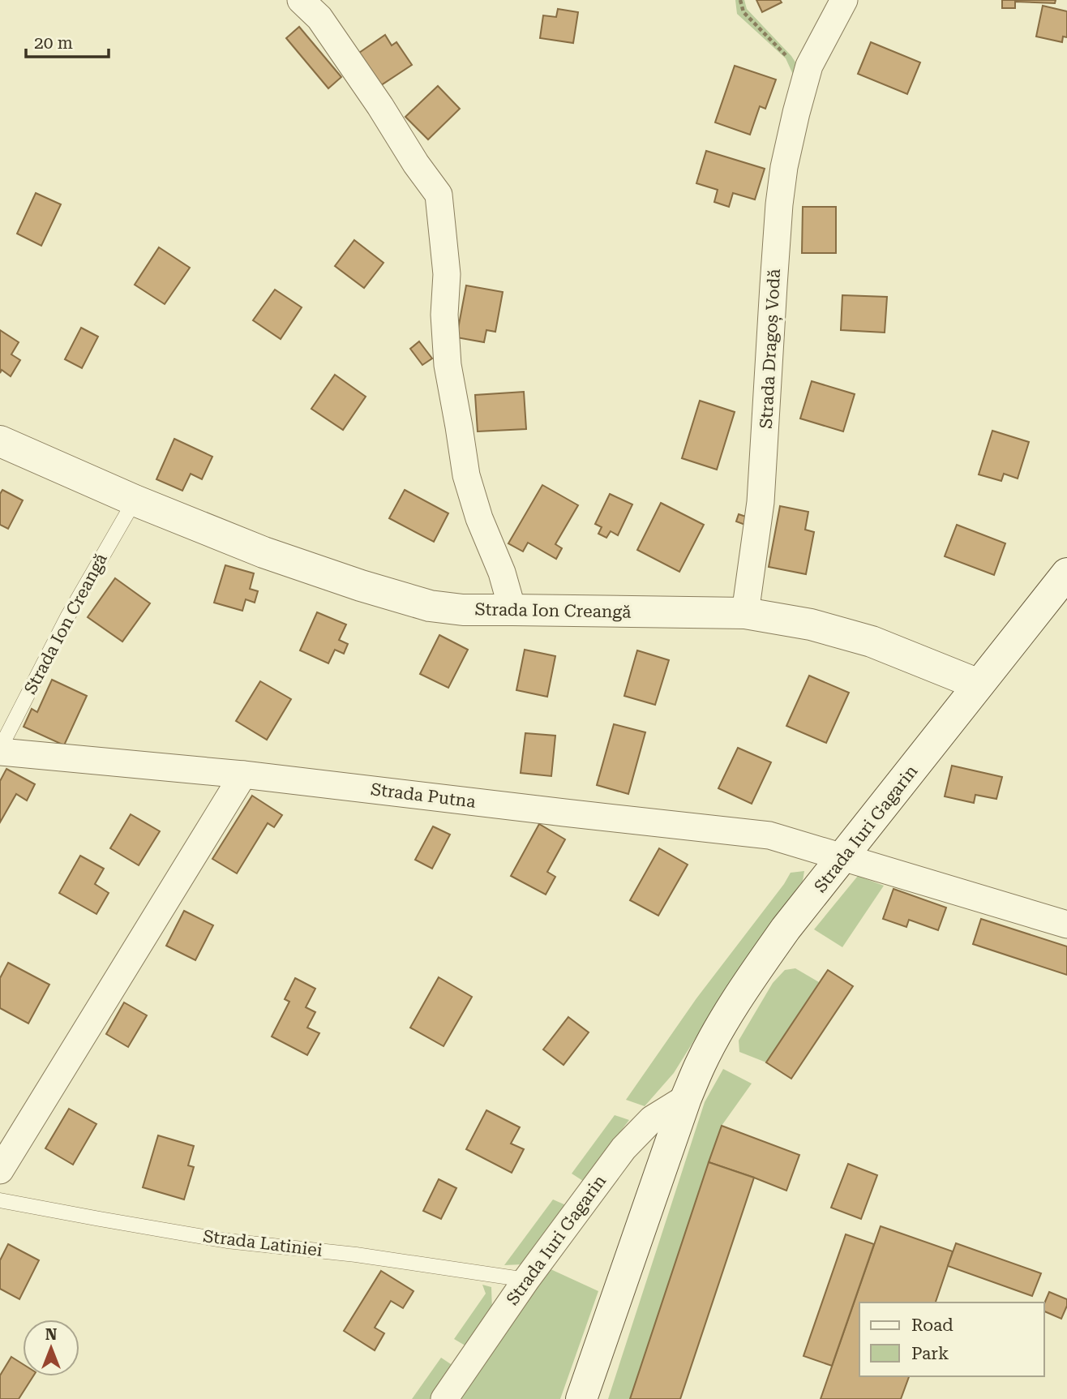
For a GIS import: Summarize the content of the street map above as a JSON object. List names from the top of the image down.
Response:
{
  "streets": {
    "street": [
      "Strada Dragoș Vodă",
      "Strada Ion Creangă",
      "Strada Putna",
      "Strada Iuri Gagarin"
    ],
    "lane": ["Strada Latiniei"]
  },
  "crossings": [
    ["Strada Dragoș Vodă", "Strada Ion Creangă"],
    ["Strada Ion Creangă", "Strada Putna"],
    ["Strada Ion Creangă", "Strada Iuri Gagarin"],
    ["Strada Putna", "Strada Iuri Gagarin"],
    ["Strada Iuri Gagarin", "Strada Latiniei"]
  ],
  "legend": ["Road", "Park"],
  "scale_bar": "20 m",
  "north": "top"
}
